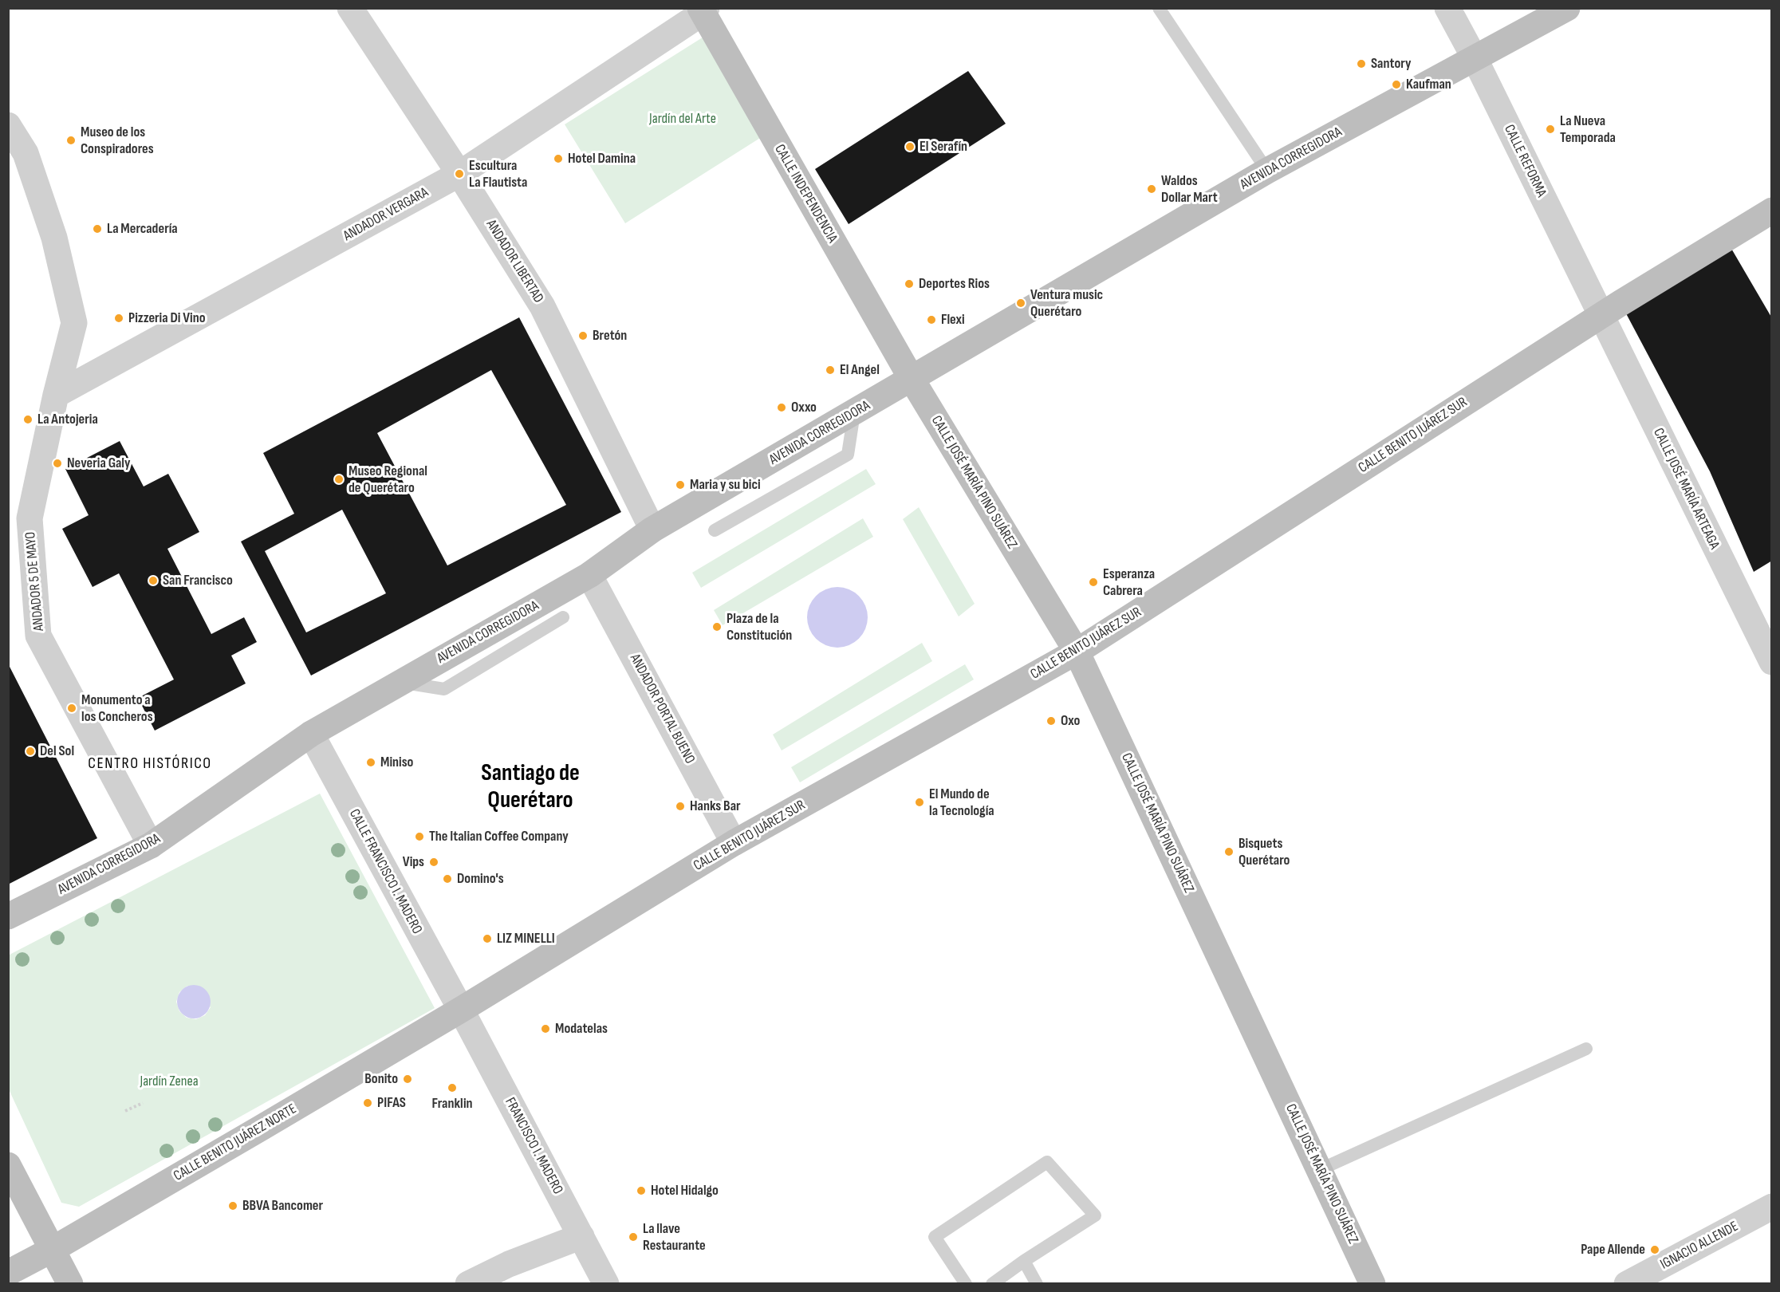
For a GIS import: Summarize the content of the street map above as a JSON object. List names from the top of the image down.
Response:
{
  "streets": {
    "main road": [
      "AVENIDA CORREGIDORA",
      "CALLE INDEPENDENCIA",
      "CALLE BENITO JUÁREZ SUR",
      "CALLE JOSÉ MARÍA PINO SUÁREZ",
      "CALLE BENITO JUÁREZ NORTE"
    ],
    "street": [
      "CALLE REFORMA",
      "ANDADOR VERGARA",
      "ANDADOR LIBERTAD",
      "CALLE JOSÉ MARÍA ARTEAGA",
      "ANDADOR 5 DE MAYO",
      "ANDADOR PORTAL BUENO",
      "CALLE FRANCISCO I. MADERO",
      "FRANCISCO I. MADERO",
      "IGNACIO ALLENDE"
    ]
  },
  "crossings": [
    ["AVENIDA CORREGIDORA", "CALLE REFORMA"],
    ["AVENIDA CORREGIDORA", "CALLE INDEPENDENCIA"],
    ["AVENIDA CORREGIDORA", "ANDADOR LIBERTAD"],
    ["AVENIDA CORREGIDORA", "CALLE JOSÉ MARÍA PINO SUÁREZ"],
    ["AVENIDA CORREGIDORA", "ANDADOR 5 DE MAYO"],
    ["AVENIDA CORREGIDORA", "ANDADOR PORTAL BUENO"],
    ["AVENIDA CORREGIDORA", "CALLE FRANCISCO I. MADERO"],
    ["CALLE REFORMA", "CALLE BENITO JUÁREZ SUR"],
    ["CALLE REFORMA", "CALLE JOSÉ MARÍA ARTEAGA"],
    ["CALLE INDEPENDENCIA", "ANDADOR VERGARA"],
    ["CALLE INDEPENDENCIA", "CALLE JOSÉ MARÍA PINO SUÁREZ"],
    ["ANDADOR VERGARA", "ANDADOR LIBERTAD"],
    ["ANDADOR VERGARA", "ANDADOR 5 DE MAYO"],
    ["CALLE BENITO JUÁREZ SUR", "CALLE JOSÉ MARÍA PINO SUÁREZ"],
    ["CALLE BENITO JUÁREZ SUR", "CALLE JOSÉ MARÍA ARTEAGA"],
    ["CALLE BENITO JUÁREZ SUR", "ANDADOR PORTAL BUENO"],
    ["CALLE BENITO JUÁREZ SUR", "CALLE FRANCISCO I. MADERO"],
    ["CALLE BENITO JUÁREZ SUR", "CALLE BENITO JUÁREZ NORTE"],
    ["CALLE BENITO JUÁREZ SUR", "FRANCISCO I. MADERO"],
    ["CALLE FRANCISCO I. MADERO", "CALLE BENITO JUÁREZ NORTE"],
    ["CALLE FRANCISCO I. MADERO", "FRANCISCO I. MADERO"],
    ["CALLE BENITO JUÁREZ NORTE", "FRANCISCO I. MADERO"]
  ],
  "districts": ["CENTRO HISTÓRICO", "Santiago de Querétaro"],
  "parks": ["Jardín del Arte", "Jardín Zenea"],
  "places": [
    "Santory",
    "Kaufman",
    "La Nueva Temporada",
    "Museo de los Conspiradores",
    "El Serafín",
    "Hotel Damina",
    "Escultura La Flautista",
    "Waldos Dollar Mart",
    "La Mercadería",
    "Deportes Rios",
    "Ventura music Querétaro",
    "Pizzeria Di Vino",
    "Flexi",
    "Bretón",
    "El Angel",
    "Oxxo",
    "La Antojeria",
    "Neveria Galy",
    "Museo Regional de Querétaro",
    "Maria y su bici",
    "San Francisco",
    "Esperanza Cabrera",
    "Plaza de la Constitución",
    "Monumento a los Concheros",
    "Oxo",
    "Del Sol",
    "Miniso",
    "El Mundo de la Tecnología",
    "Hanks Bar",
    "The Italian Coffee Company",
    "Bisquets Querétaro",
    "Vips",
    "Domino's",
    "LIZ MINELLI",
    "Modatelas",
    "Bonito",
    "Franklin",
    "PIFAS",
    "Hotel Hidalgo",
    "BBVA Bancomer",
    "La llave Restaurante",
    "Pape Allende"
  ]
}
